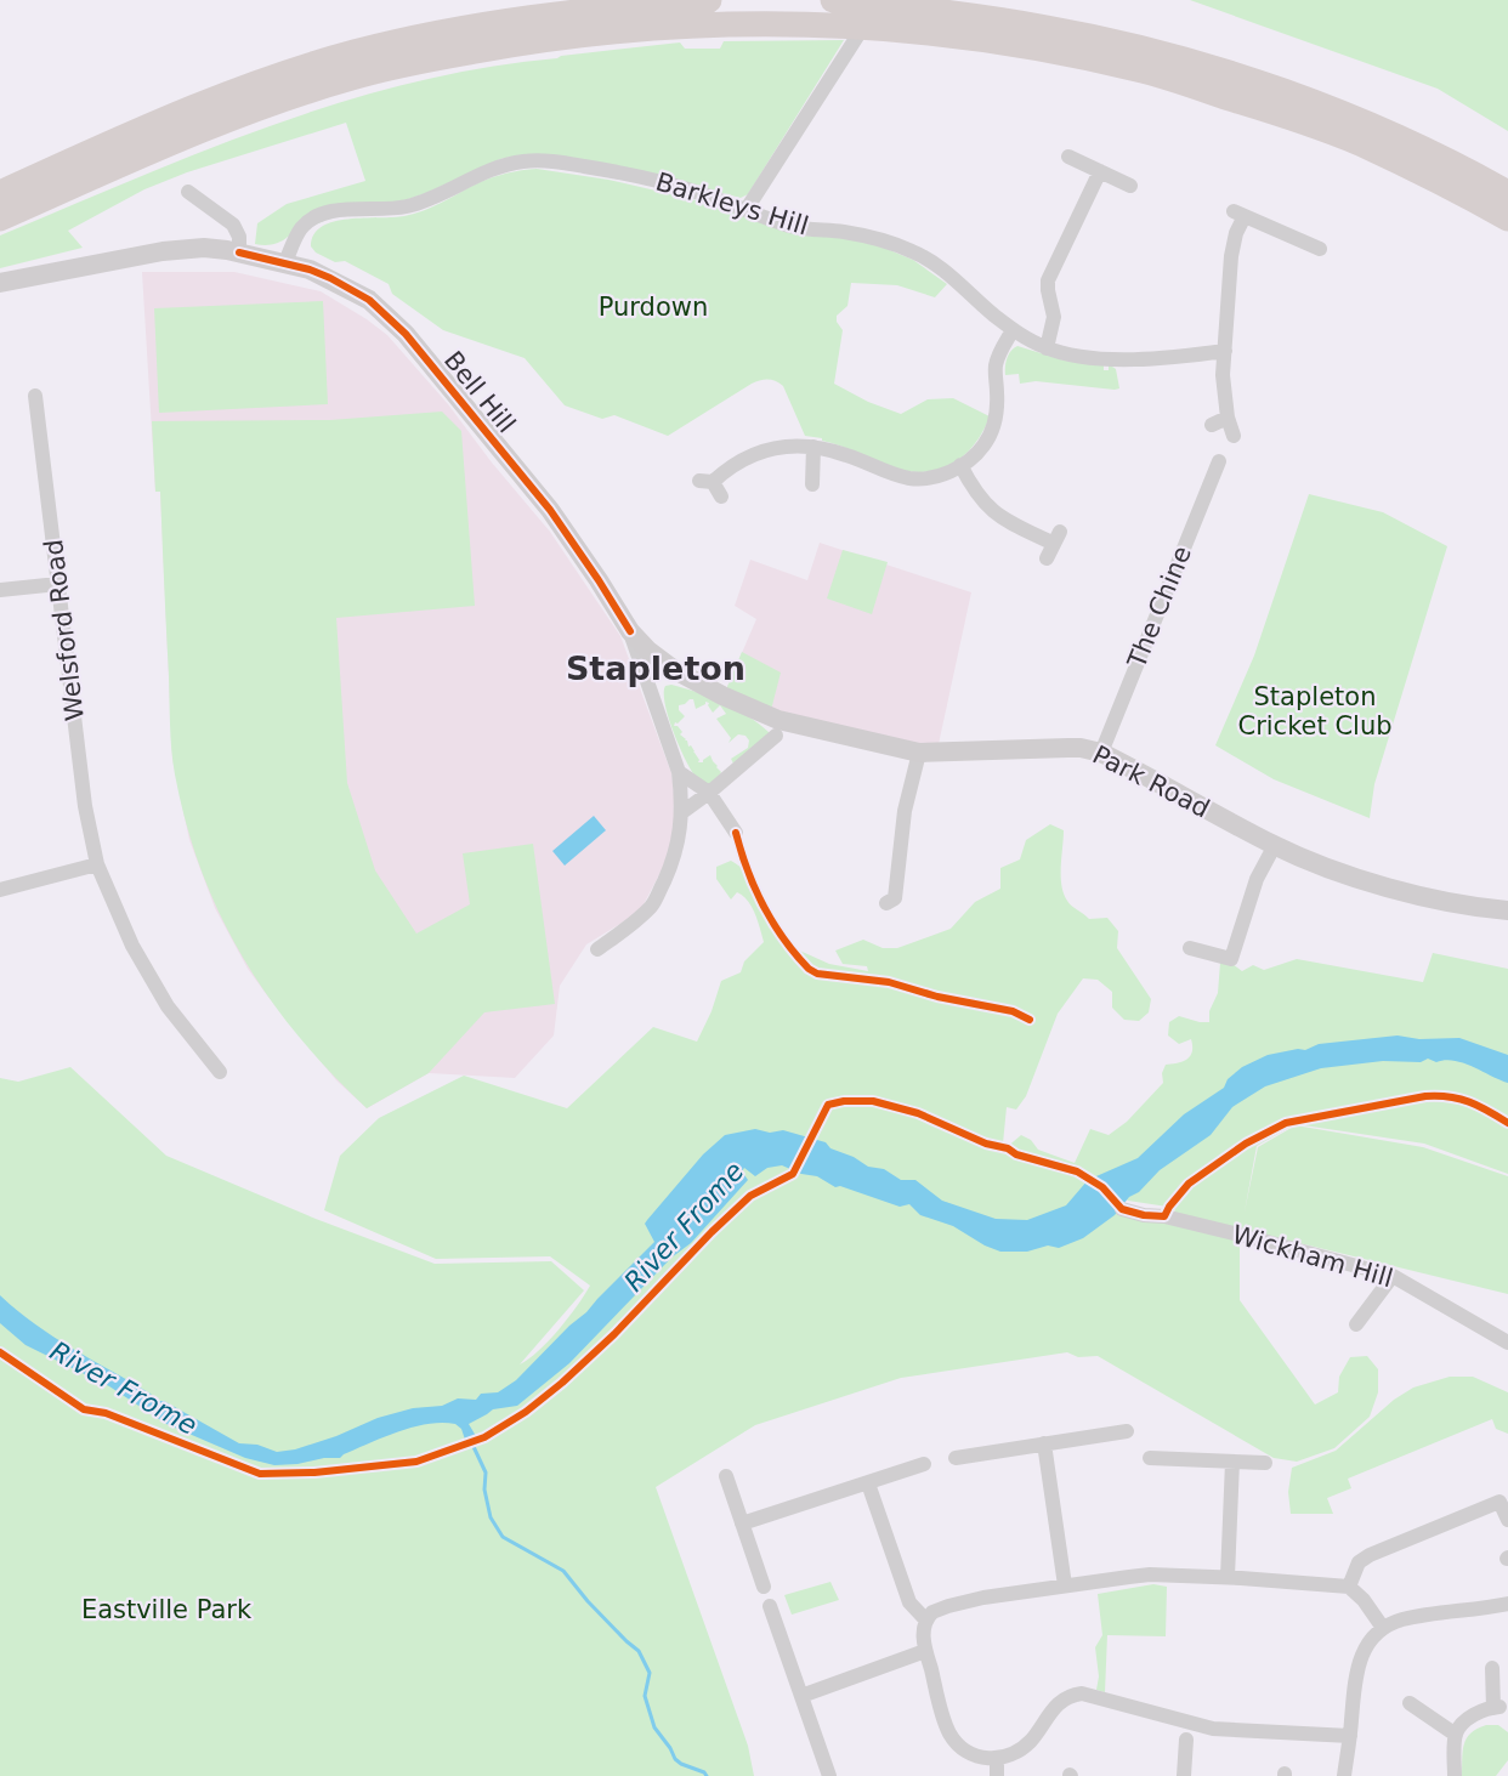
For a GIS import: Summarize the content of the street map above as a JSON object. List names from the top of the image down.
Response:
{
  "streets": {
    "main road": ["Bell Hill", "Park Road"],
    "street": [
      "Barkleys Hill",
      "The Chine",
      "Welsford Road",
      "Wickham Hill"
    ]
  },
  "crossings": [
    ["Barkleys Hill", "Bell Hill"],
    ["Bell Hill", "Park Road"],
    ["The Chine", "Park Road"]
  ],
  "districts": ["Stapleton"],
  "water": ["River Frome"],
  "parks": ["Purdown", "Stapleton Cricket Club", "Eastville Park"]
}
